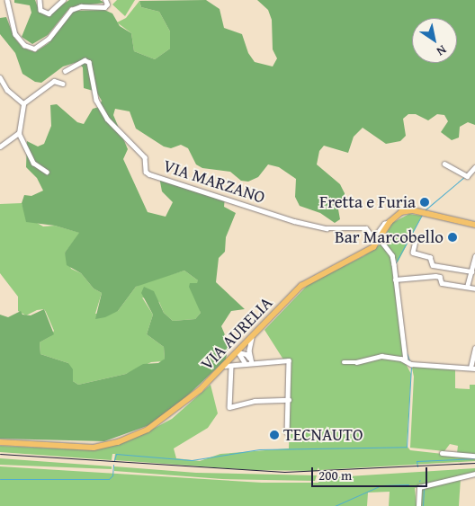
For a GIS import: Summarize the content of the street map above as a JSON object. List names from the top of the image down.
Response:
{
  "streets": {
    "main road": ["VIA AURELIA"],
    "street": ["VIA MARZANO"]
  },
  "crossings": [
    ["VIA MARZANO", "VIA AURELIA"]
  ],
  "places": ["Fretta e Furia", "Bar Marcobello", "TECNAUTO"],
  "scale_bar": "200 m",
  "north": "bottom right"
}
